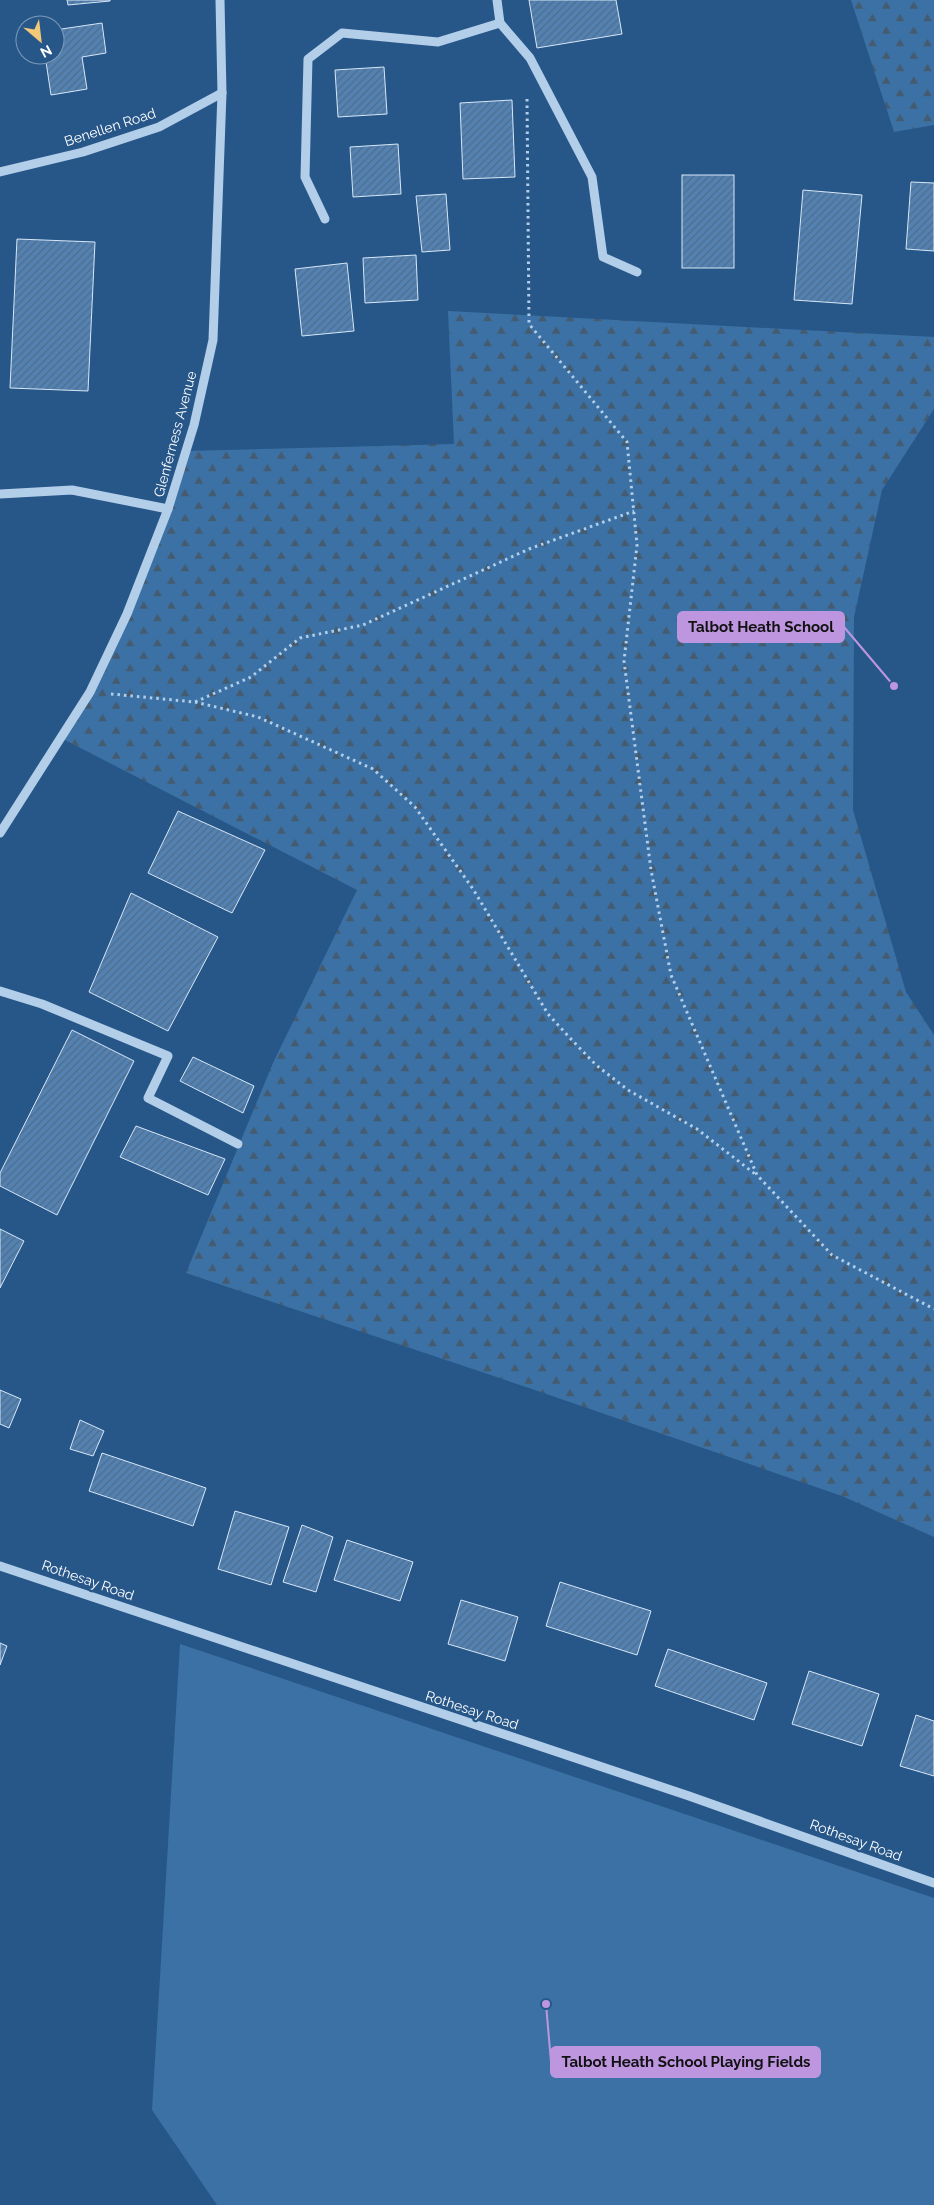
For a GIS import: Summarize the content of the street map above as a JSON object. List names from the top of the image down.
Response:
{
  "streets": {
    "street": ["Benellen Road", "Glenferness Avenue", "Rothesay Road"]
  },
  "crossings": [
    ["Benellen Road", "Glenferness Avenue"]
  ],
  "places": ["Talbot Heath School", "Talbot Heath School Playing Fields"],
  "north": "bottom right"
}
